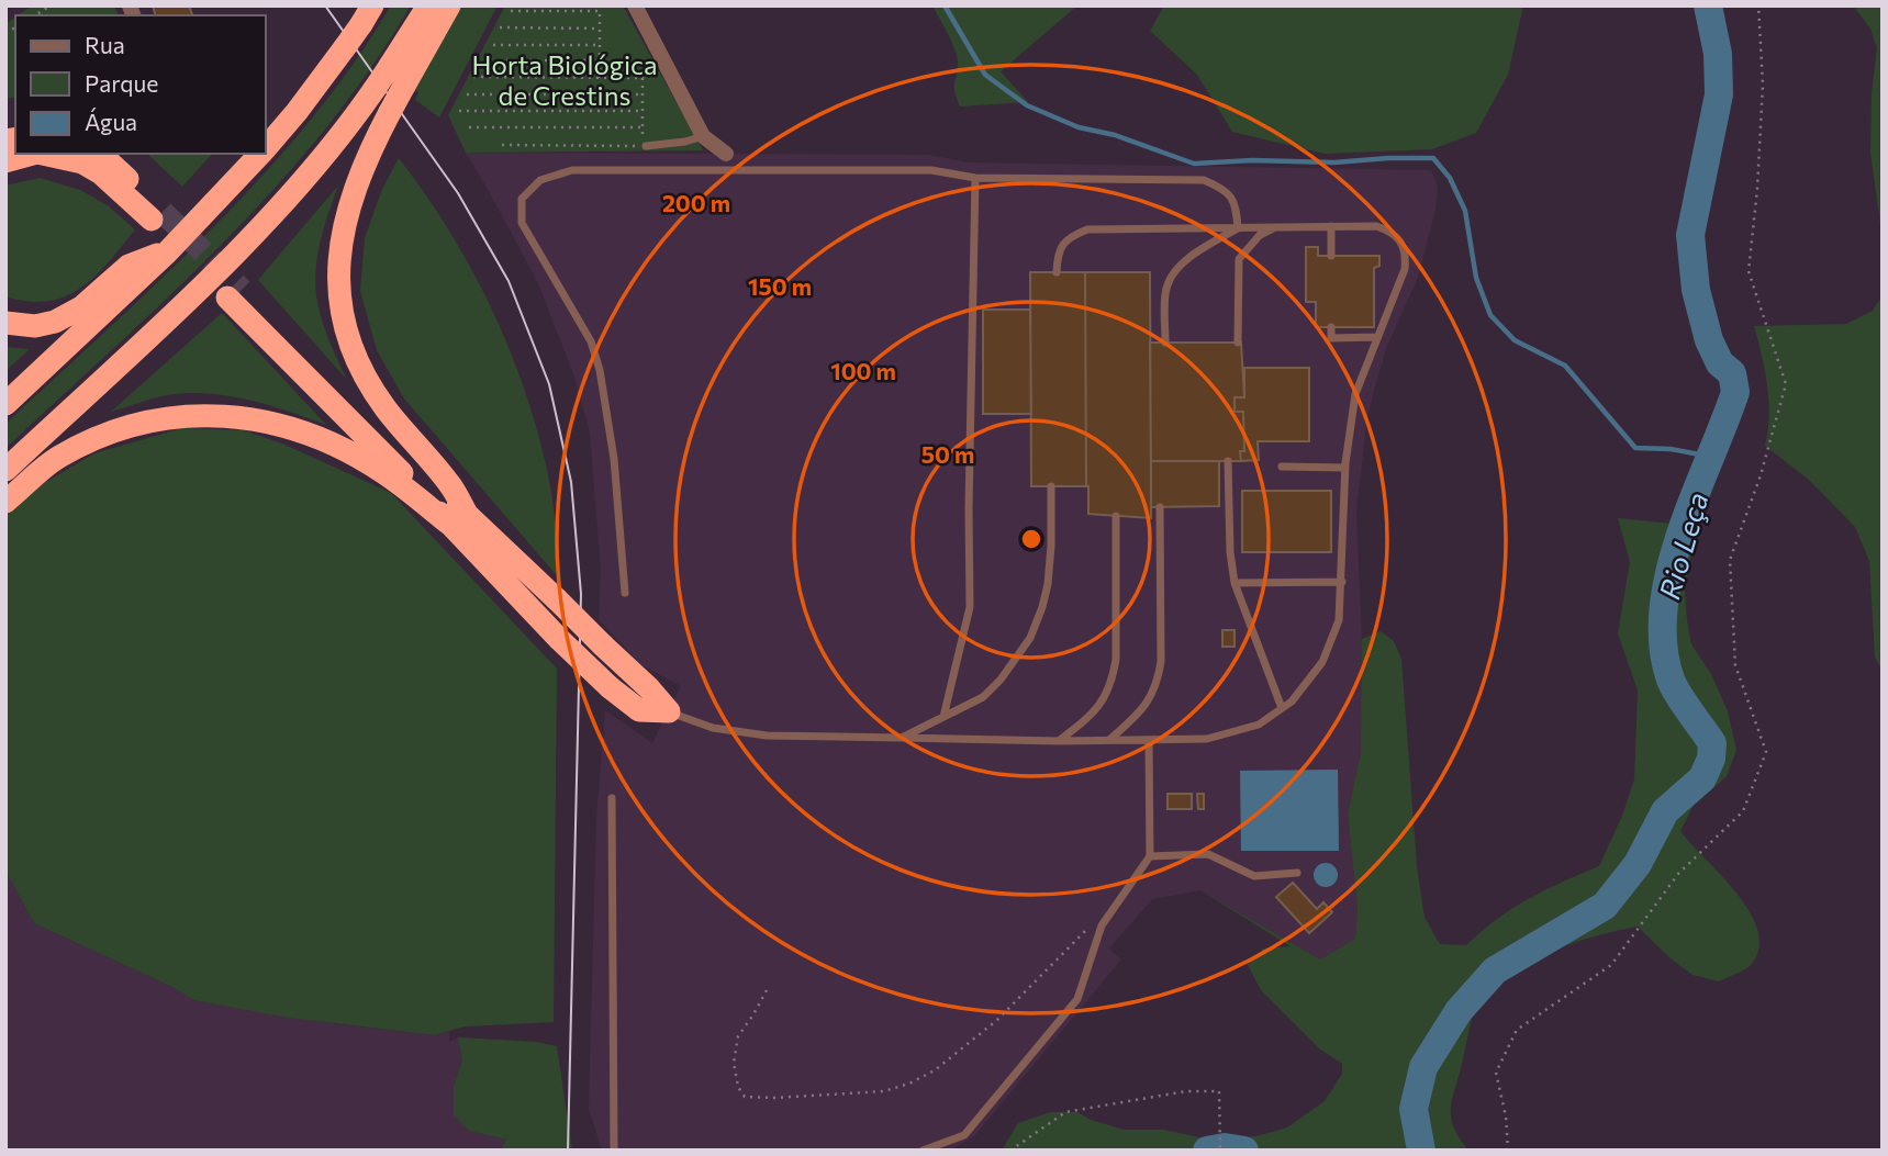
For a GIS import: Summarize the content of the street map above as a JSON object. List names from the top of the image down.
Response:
{
  "water": ["Rio Leça"],
  "parks": ["Horta Biológica de Crestins"],
  "legend": ["Rua", "Parque", "Água"],
  "rings": [
    "200 m",
    "150 m",
    "100 m",
    "50 m"
  ]
}
